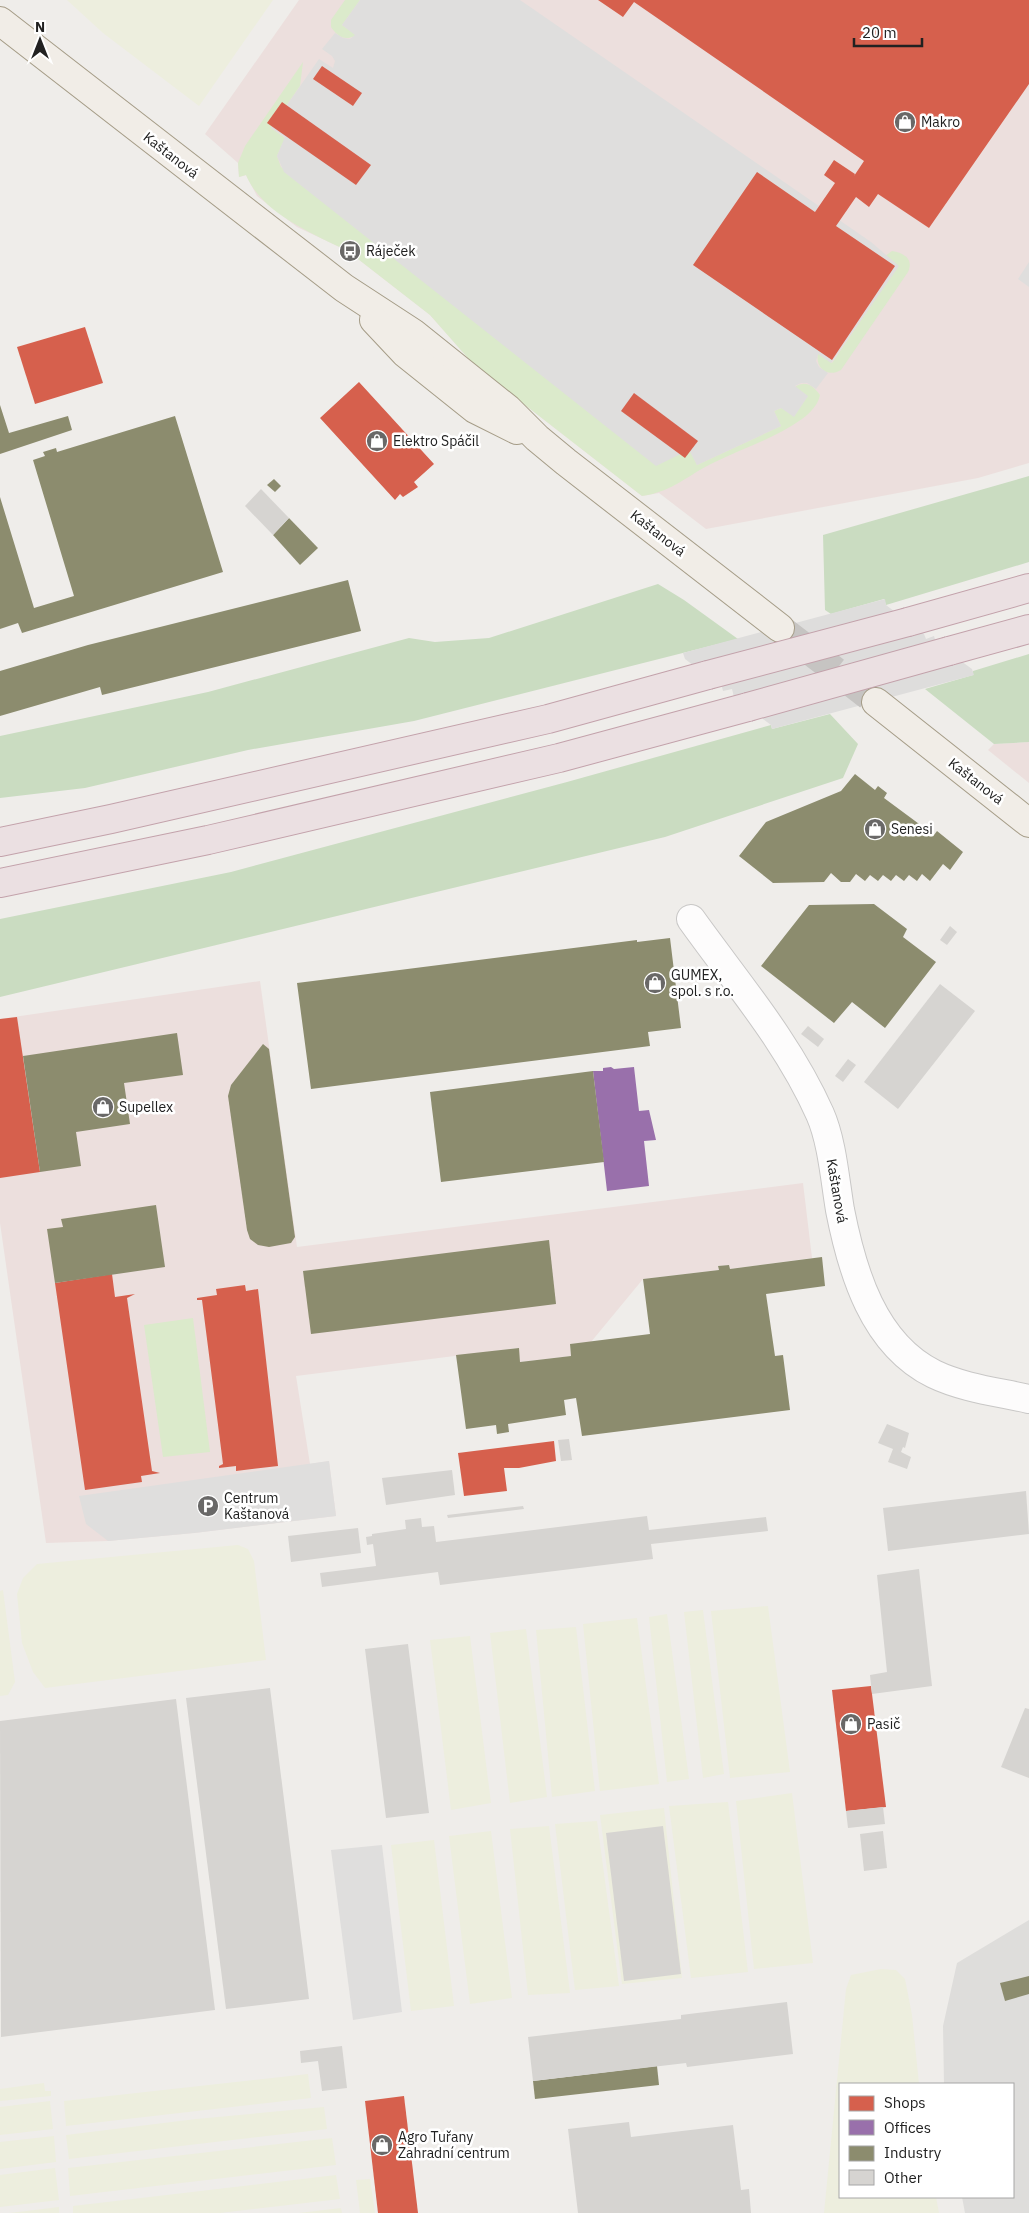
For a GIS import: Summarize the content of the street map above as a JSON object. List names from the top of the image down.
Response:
{
  "streets": {
    "main road": ["Kaštanová"]
  },
  "places": {
    "shop": [
      "Makro",
      "Elektro Spáčil",
      "Senesi",
      "GUMEX, spol. s r.o.",
      "Supellex",
      "Pasič",
      "Agro Tuřany Zahradní centrum"
    ],
    "bus stop": ["Ráječek"],
    "parking": ["Centrum Kaštanová"]
  },
  "legend": [
    "Shops",
    "Offices",
    "Industry",
    "Other"
  ],
  "scale_bar": "20 m",
  "north": "top"
}
